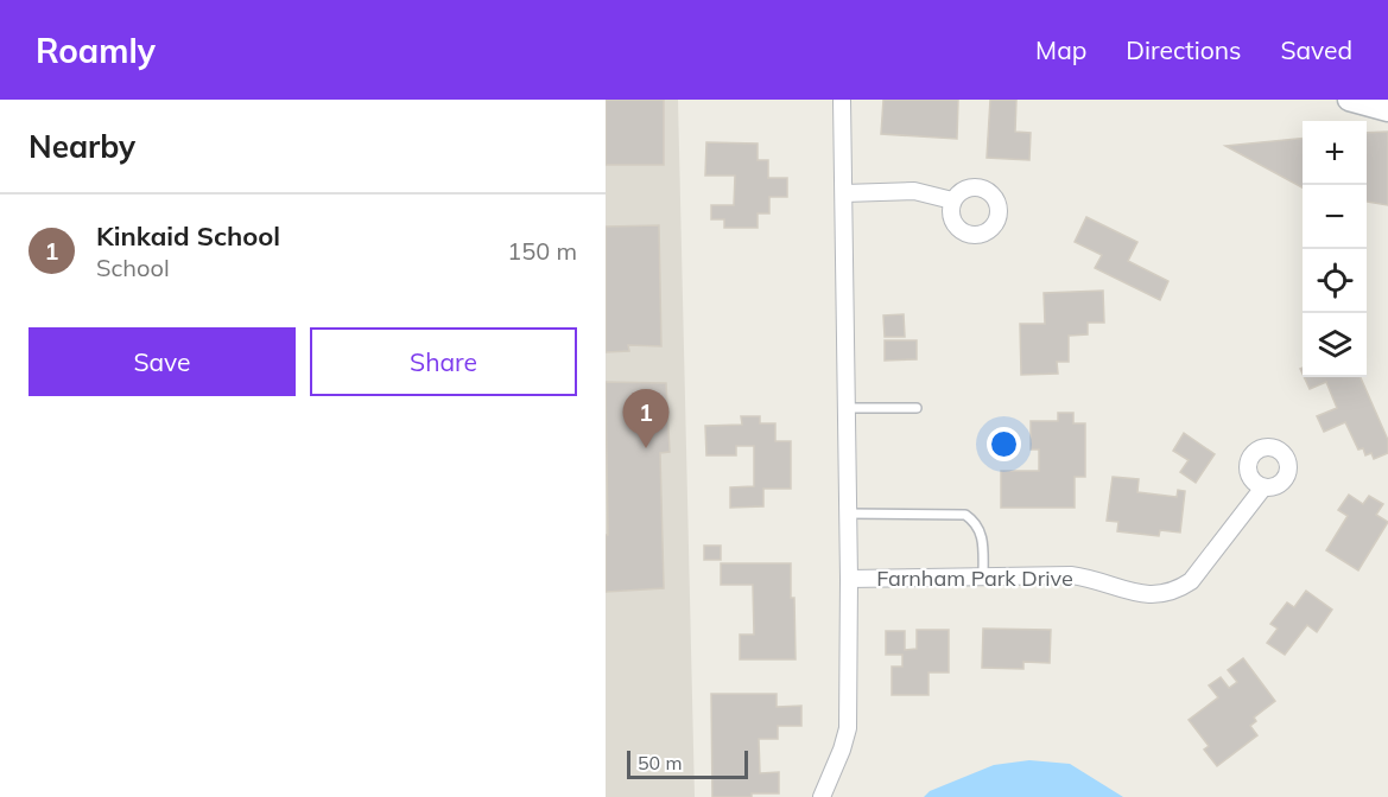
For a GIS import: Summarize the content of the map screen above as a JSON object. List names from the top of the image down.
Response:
{
  "streets": {
    "street": ["Farnham Park Drive"]
  },
  "scale_bar": "50 m",
  "page": {
    "header": "Roamly",
    "nav": ["Map", "Directions", "Saved"],
    "heading": "Nearby",
    "map_buttons": ["+", "−"],
    "list": [
      {
        "mark": "1",
        "name": "Kinkaid School",
        "note": "School",
        "value": "150 m"
      }
    ],
    "buttons": ["Save", "Share"],
    "pins": "1",
    "scale": "50 m"
  }
}
